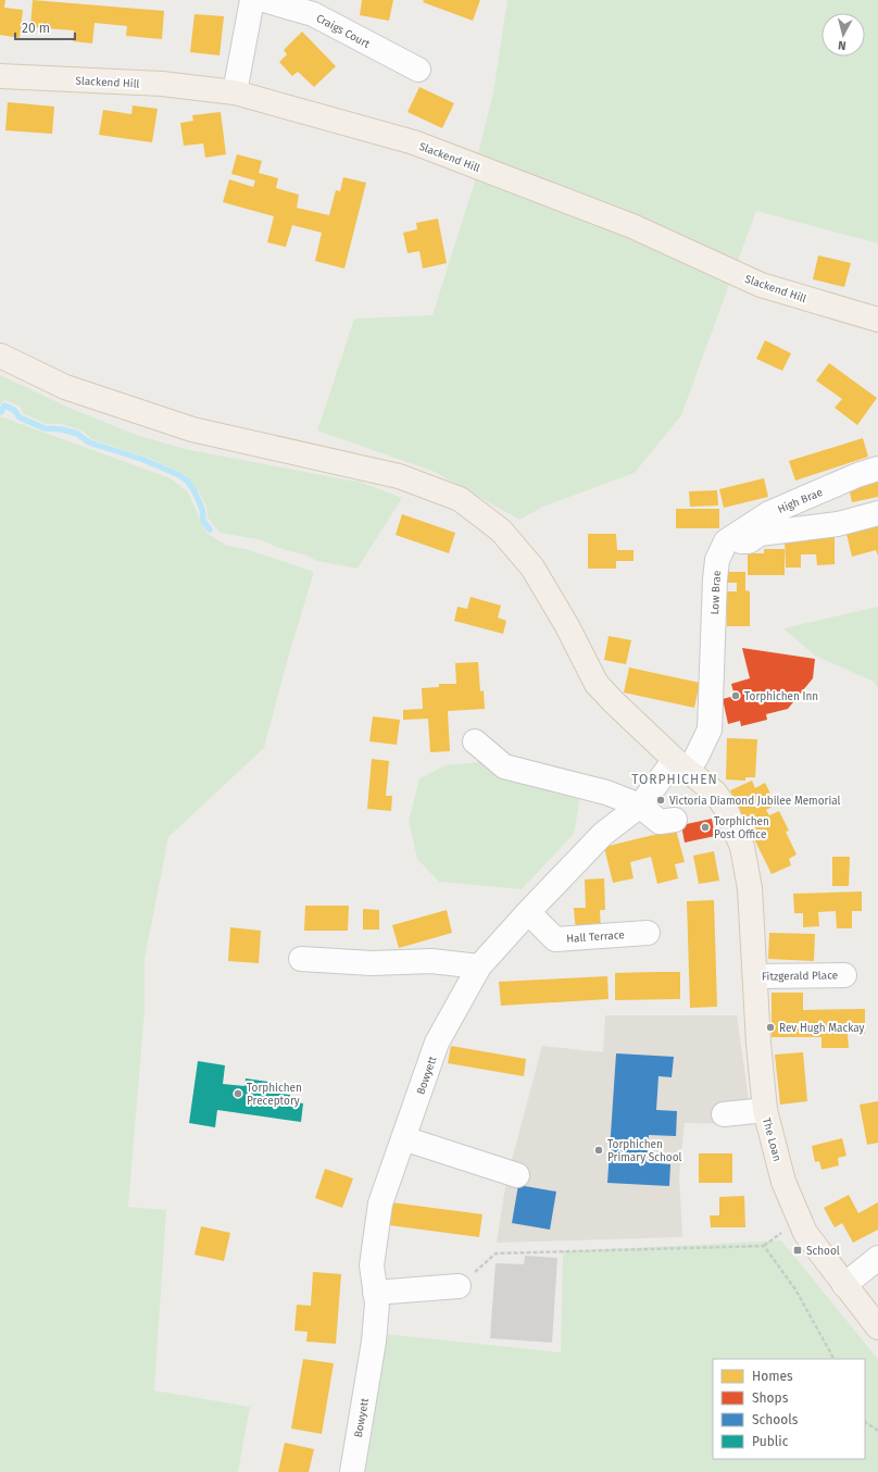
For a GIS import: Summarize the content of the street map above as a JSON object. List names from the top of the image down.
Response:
{
  "streets": {
    "main road": ["Slackend Hill", "The Loan"],
    "street": [
      "Craigs Court",
      "High Brae",
      "Low Brae",
      "Hall Terrace",
      "Fitzgerald Place",
      "Bowyett"
    ]
  },
  "crossings": [
    ["High Brae", "Low Brae"],
    ["Low Brae", "Bowyett"],
    ["Low Brae", "The Loan"],
    ["Hall Terrace", "Bowyett"],
    ["Fitzgerald Place", "The Loan"],
    ["Bowyett", "The Loan"]
  ],
  "districts": ["TORPHICHEN"],
  "places": {
    "other": [
      "Torphichen Inn",
      "Victoria Diamond Jubilee Memorial",
      "Torphichen Post Office",
      "Rev Hugh Mackay",
      "Torphichen Preceptory",
      "Torphichen Primary School"
    ],
    "transit": ["School"]
  },
  "legend": [
    "Homes",
    "Shops",
    "Schools",
    "Public"
  ],
  "scale_bar": "20 m",
  "north": "bottom"
}
